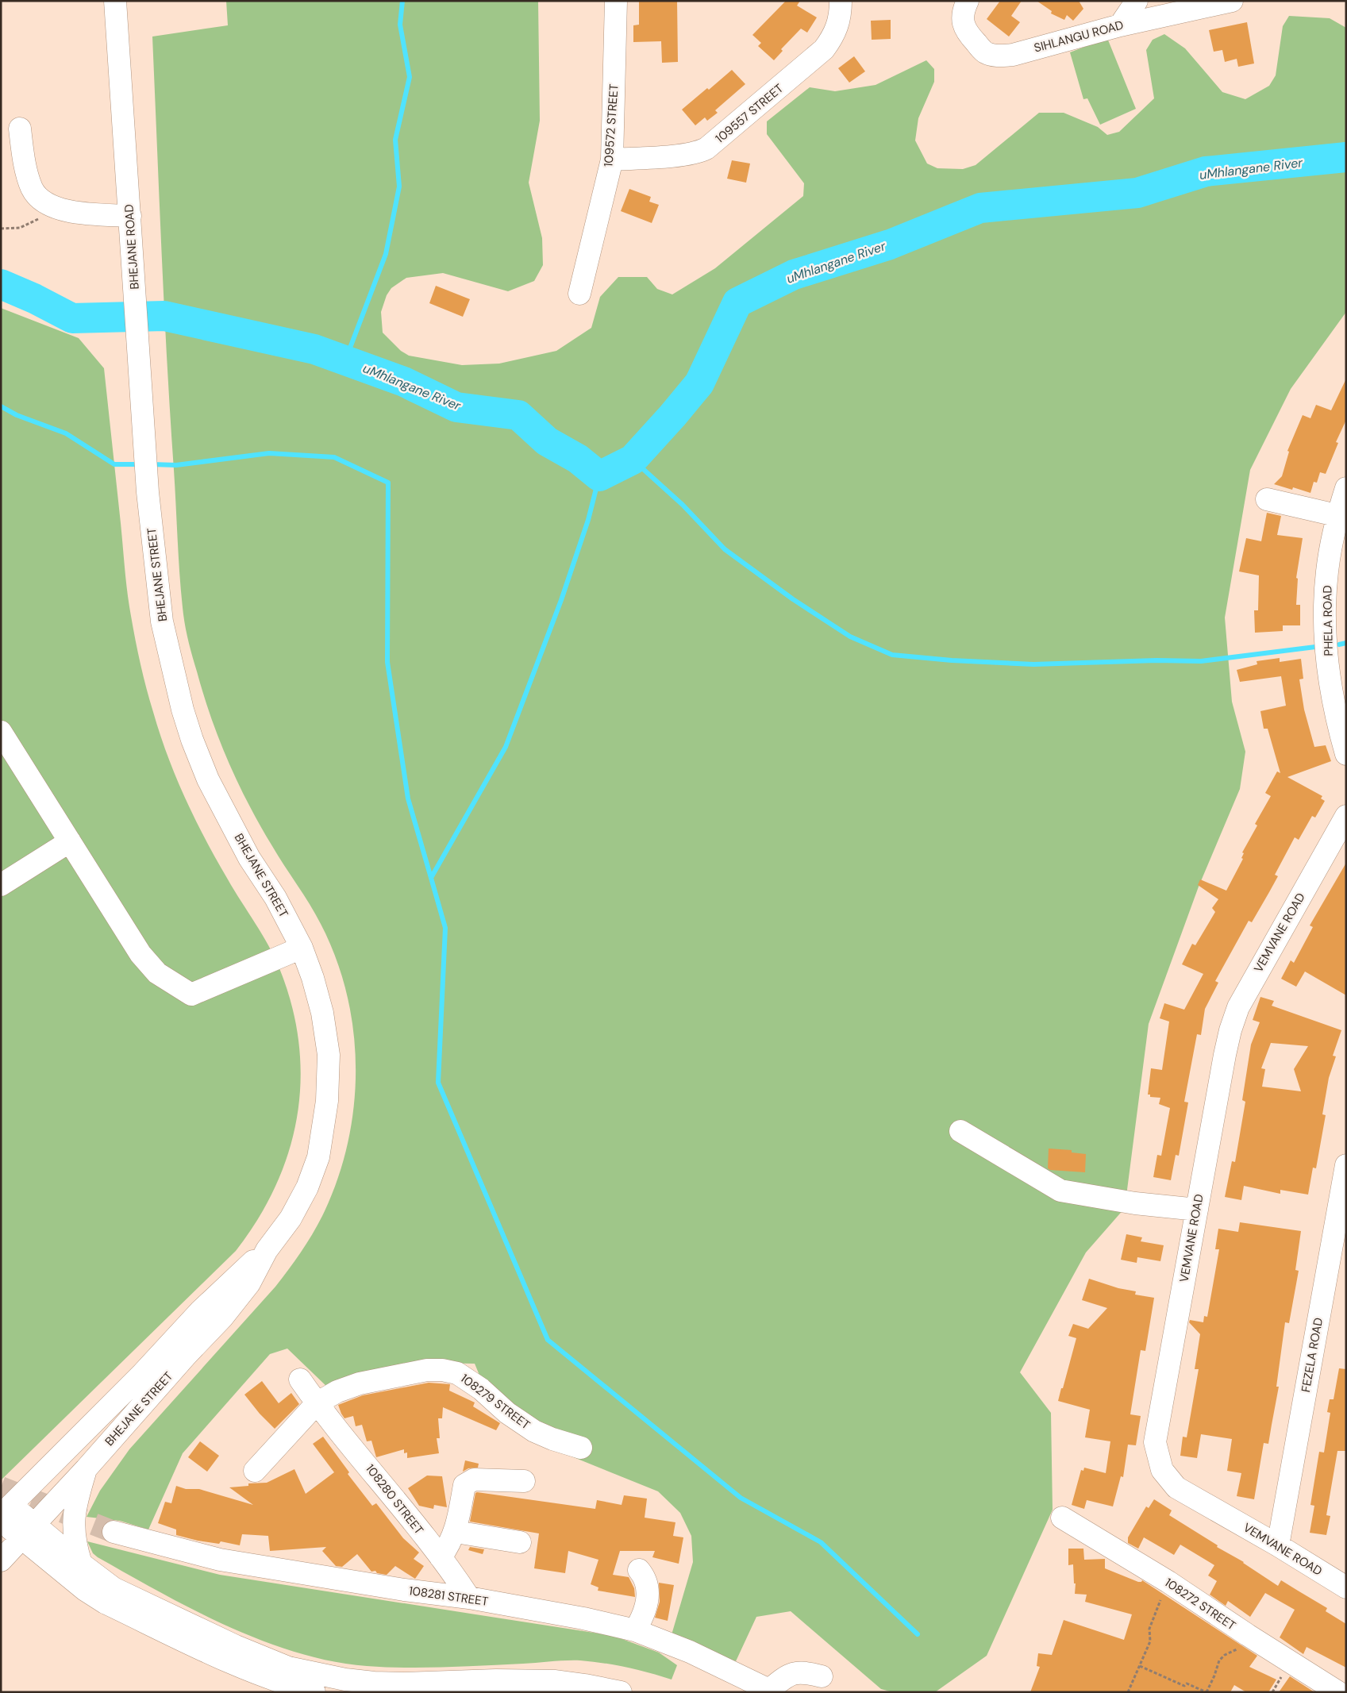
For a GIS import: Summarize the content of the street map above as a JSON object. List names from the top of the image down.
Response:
{
  "streets": {
    "street": [
      "SIHLANGU ROAD",
      "109557 STREET",
      "109572 STREET",
      "BHEJANE ROAD",
      "BHEJANE STREET",
      "PHELA ROAD",
      "VEMVANE ROAD",
      "FEZELA ROAD",
      "108279 STREET",
      "108280 STREET",
      "108281 STREET",
      "108272 STREET"
    ]
  },
  "crossings": [
    ["109557 STREET", "109572 STREET"],
    ["BHEJANE ROAD", "BHEJANE STREET"],
    ["VEMVANE ROAD", "FEZELA ROAD"],
    ["108279 STREET", "108280 STREET"],
    ["108280 STREET", "108281 STREET"]
  ],
  "water": ["uMhlangane River"]
}
